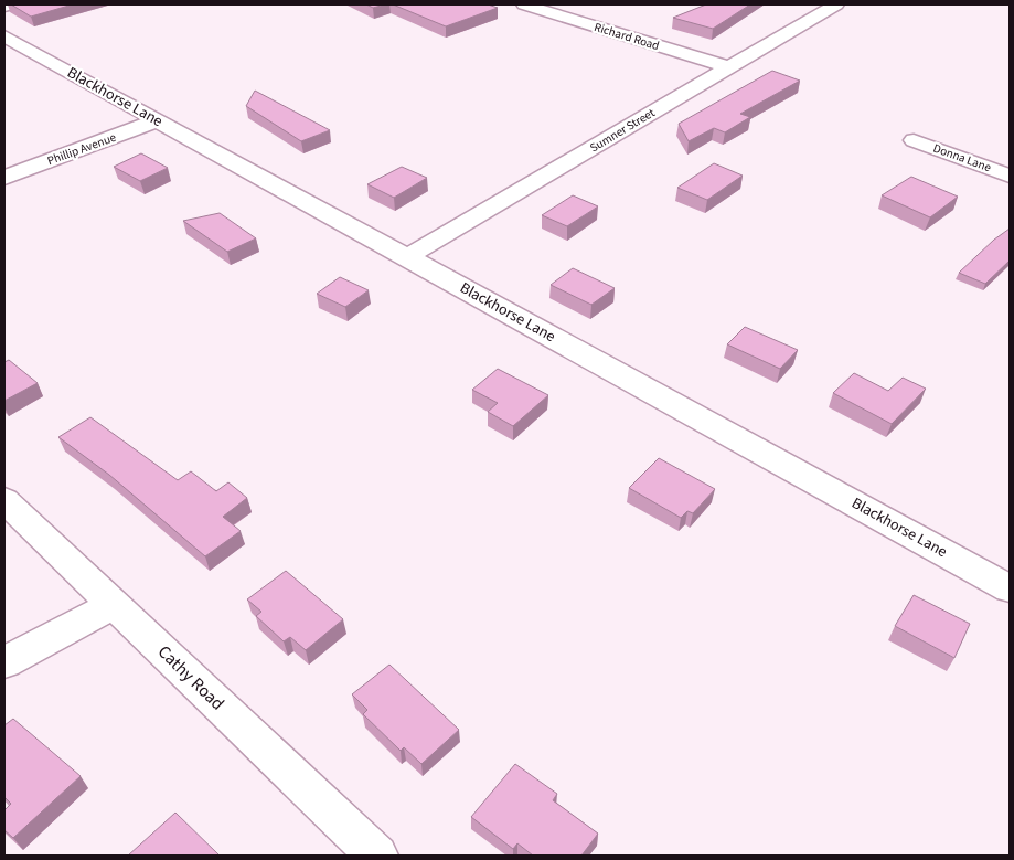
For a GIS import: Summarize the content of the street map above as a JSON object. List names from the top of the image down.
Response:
{
  "streets": {
    "street": [
      "Richard Road",
      "Blackhorse Lane",
      "Sumner Street",
      "Phillip Avenue",
      "Donna Lane",
      "Cathy Road"
    ]
  },
  "crossings": [
    ["Richard Road", "Sumner Street"],
    ["Blackhorse Lane", "Sumner Street"],
    ["Blackhorse Lane", "Phillip Avenue"]
  ]
}
